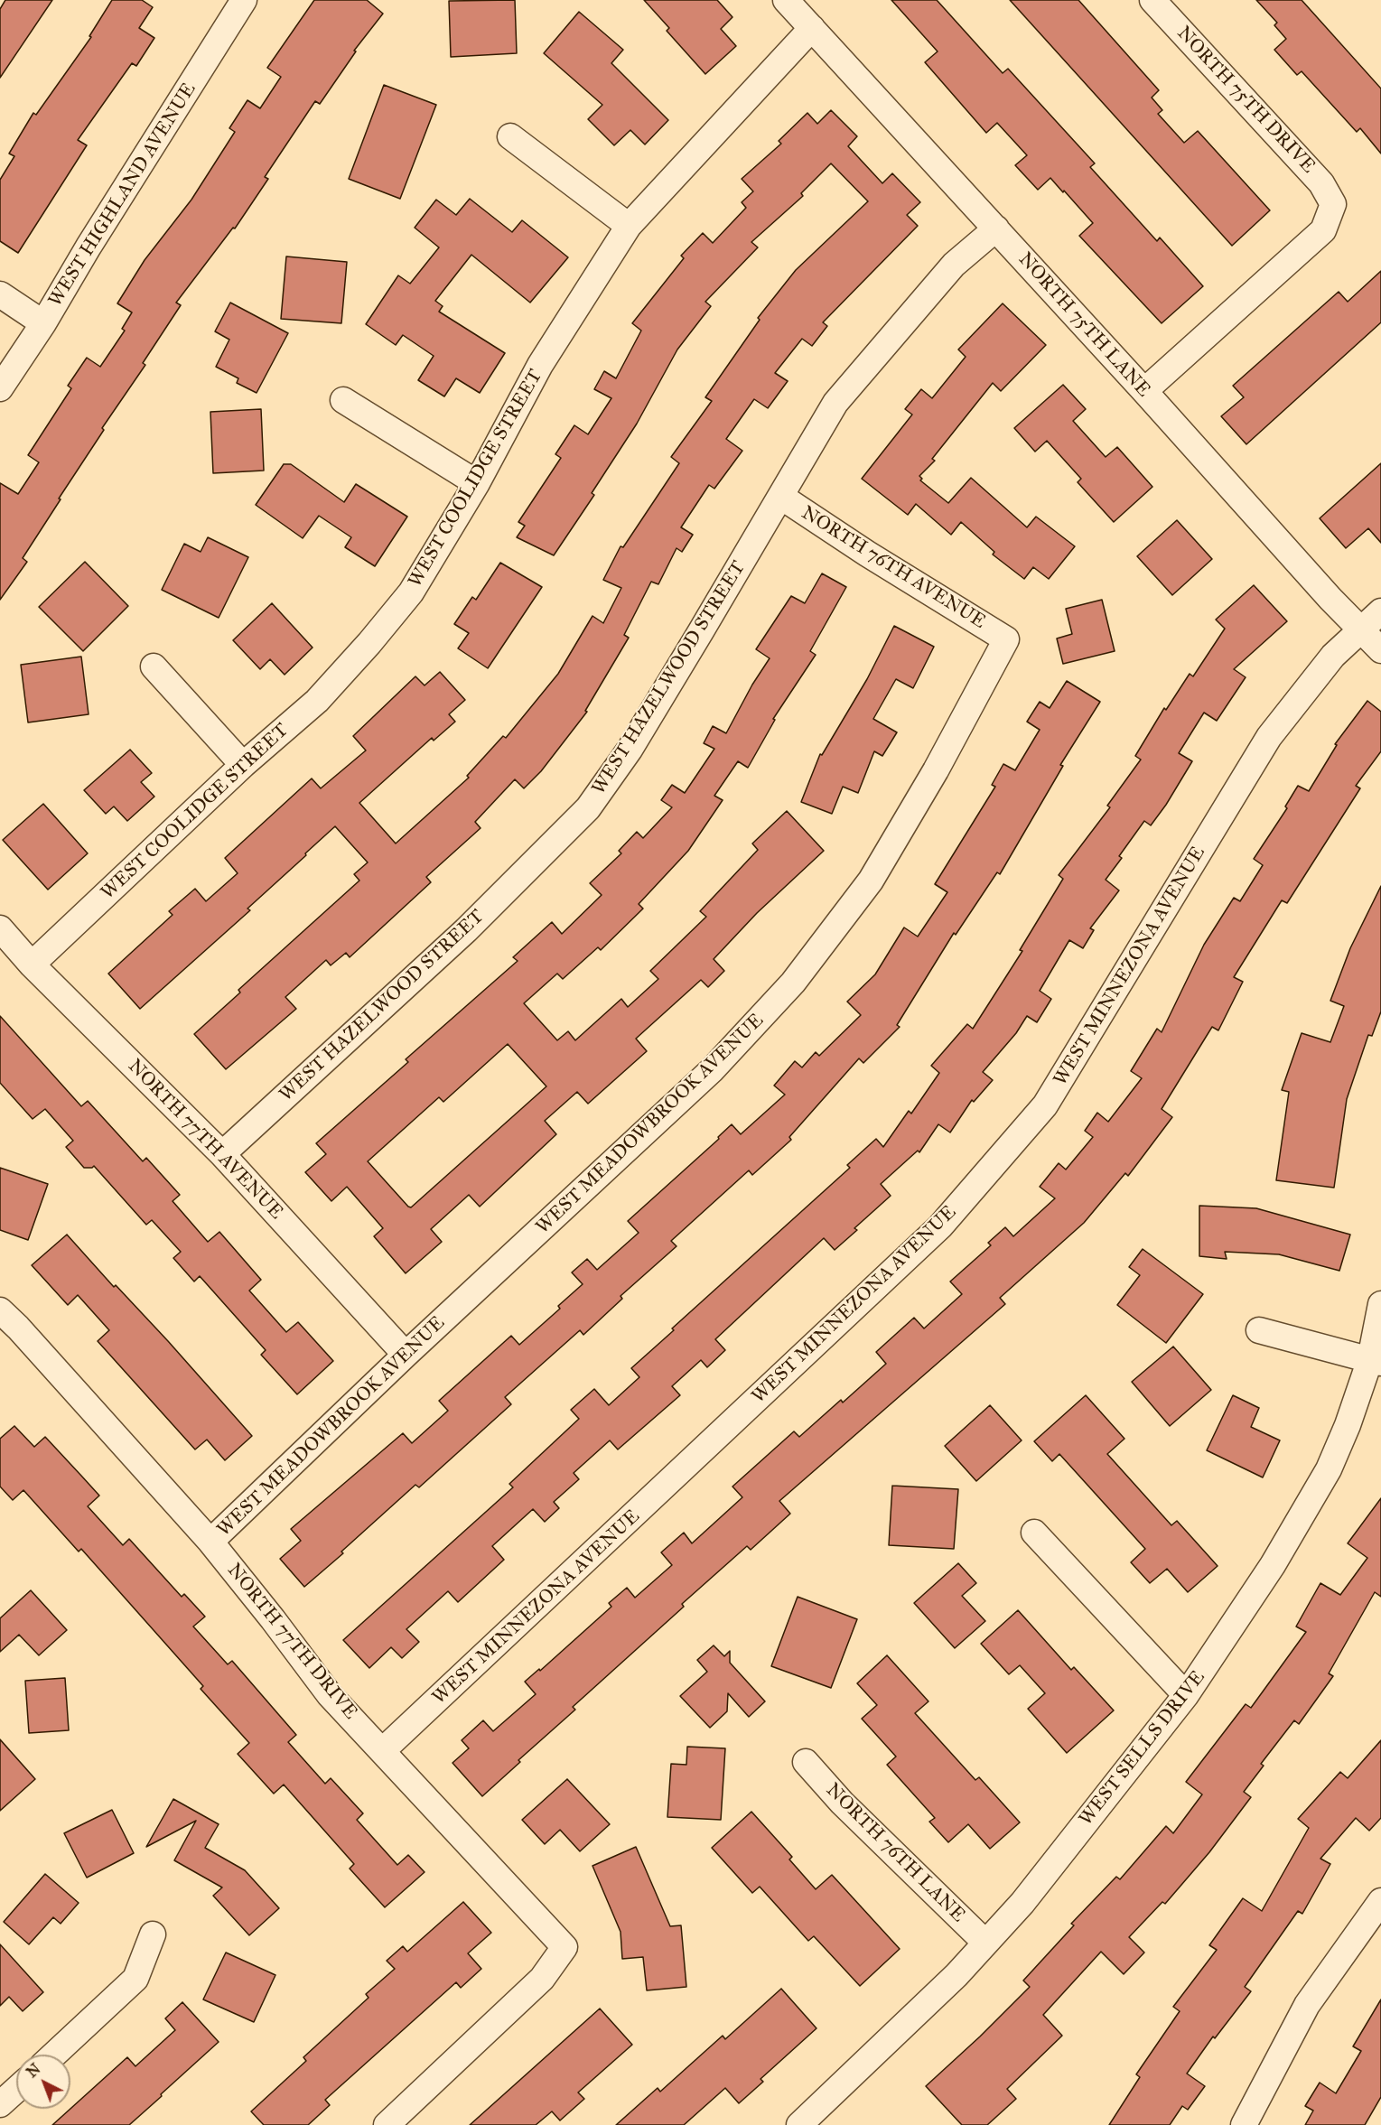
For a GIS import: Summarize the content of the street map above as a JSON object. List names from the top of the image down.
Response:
{
  "streets": {
    "street": [
      "NORTH 75TH DRIVE",
      "WEST HIGHLAND AVENUE",
      "NORTH 75TH LANE",
      "WEST COOLIDGE STREET",
      "NORTH 76TH AVENUE",
      "WEST HAZELWOOD STREET",
      "WEST MINNEZONA AVENUE",
      "WEST MEADOWBROOK AVENUE",
      "NORTH 77TH AVENUE",
      "NORTH 77TH DRIVE",
      "WEST SELLS DRIVE",
      "NORTH 76TH LANE"
    ]
  },
  "crossings": [
    ["NORTH 75TH DRIVE", "NORTH 75TH LANE"],
    ["NORTH 75TH LANE", "WEST COOLIDGE STREET"],
    ["NORTH 75TH LANE", "WEST HAZELWOOD STREET"],
    ["NORTH 75TH LANE", "WEST MINNEZONA AVENUE"],
    ["WEST COOLIDGE STREET", "NORTH 77TH AVENUE"],
    ["NORTH 76TH AVENUE", "WEST HAZELWOOD STREET"],
    ["NORTH 76TH AVENUE", "WEST MEADOWBROOK AVENUE"],
    ["WEST HAZELWOOD STREET", "NORTH 77TH AVENUE"],
    ["WEST MINNEZONA AVENUE", "NORTH 77TH DRIVE"],
    ["WEST MEADOWBROOK AVENUE", "NORTH 77TH AVENUE"],
    ["WEST MEADOWBROOK AVENUE", "NORTH 77TH DRIVE"],
    ["WEST SELLS DRIVE", "NORTH 76TH LANE"]
  ],
  "north": "top left"
}
